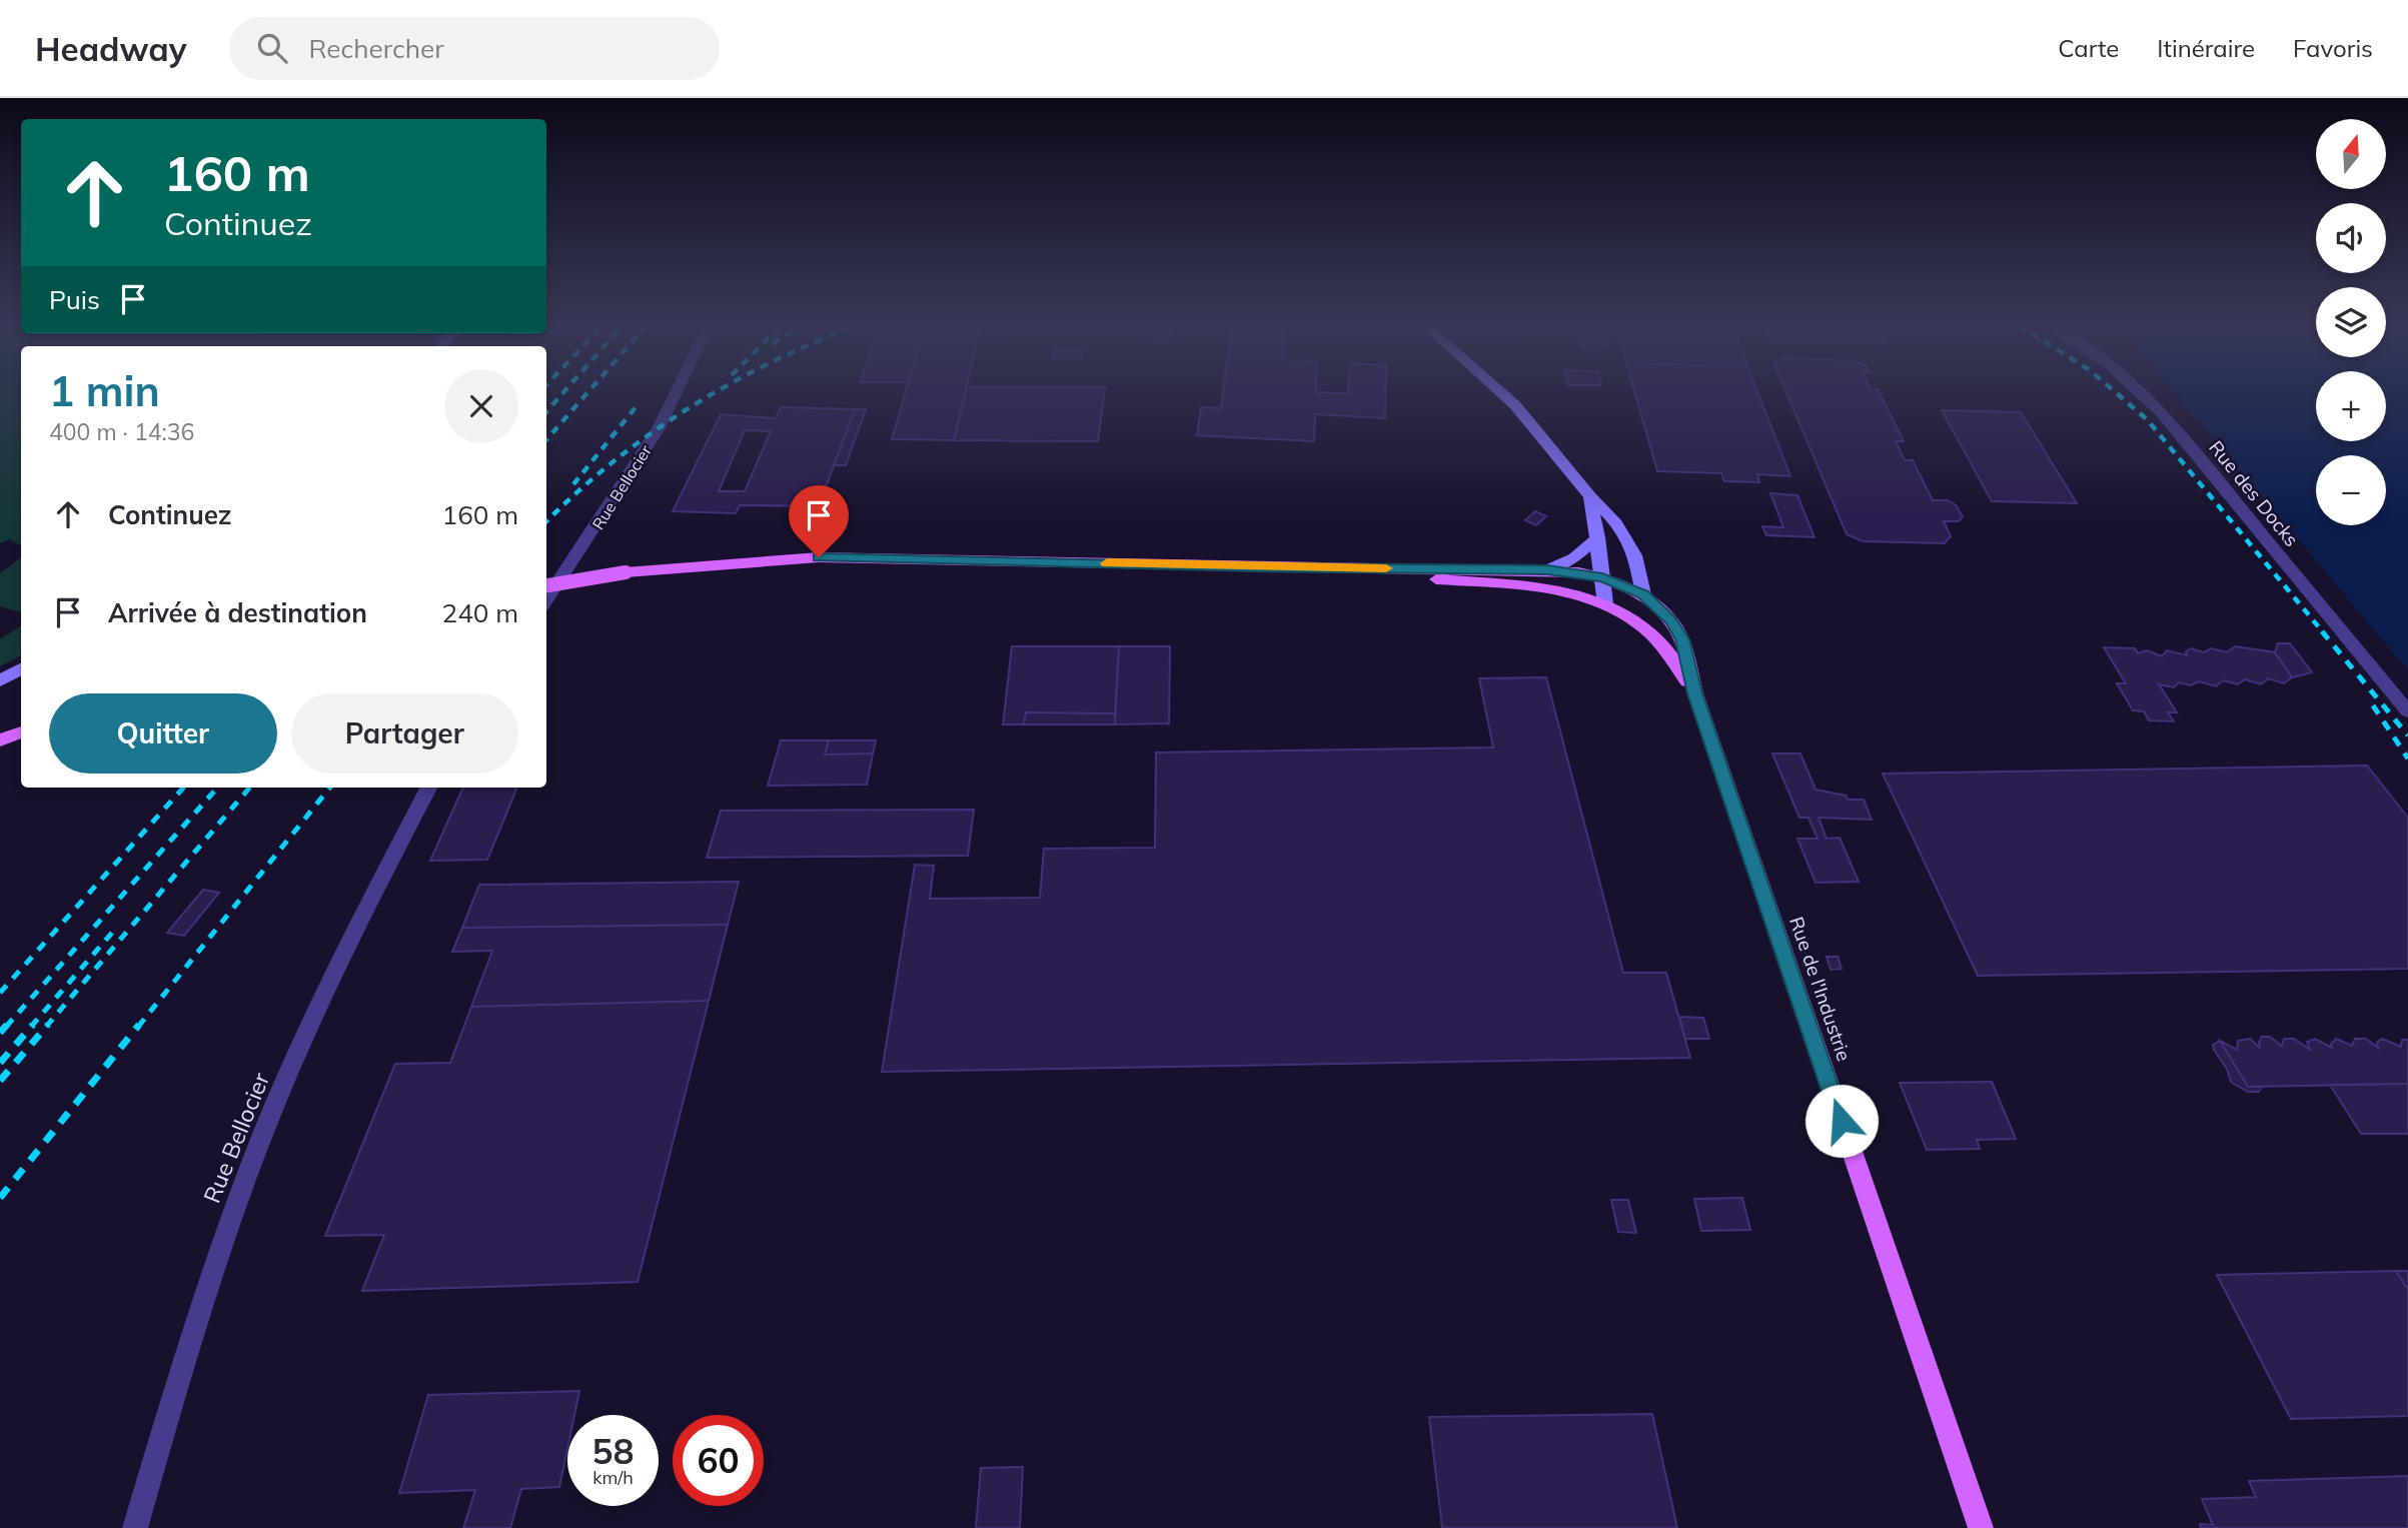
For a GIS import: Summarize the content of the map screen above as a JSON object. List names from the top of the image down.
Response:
{
  "streets": {
    "main road": ["Rue de l'Industrie"],
    "street": ["Rue Bellocier", "Rue des Docks"]
  },
  "north": "top",
  "page": {
    "header": "Headway",
    "search": "Rechercher",
    "nav": ["Carte", "Itinéraire", "Favoris"],
    "map_buttons": ["+", "−"],
    "turn": ["160 m", "Continuez"],
    "then": "Puis",
    "heading": ["1 min", "400 m · 14:36"],
    "list": [
      {
        "name": "Continuez",
        "value": "160 m"
      },
      {
        "name": "Arrivée à destination",
        "value": "240 m"
      }
    ],
    "buttons": ["Quitter", "Partager"],
    "speed": "58 km/h",
    "limit": "60"
  }
}
